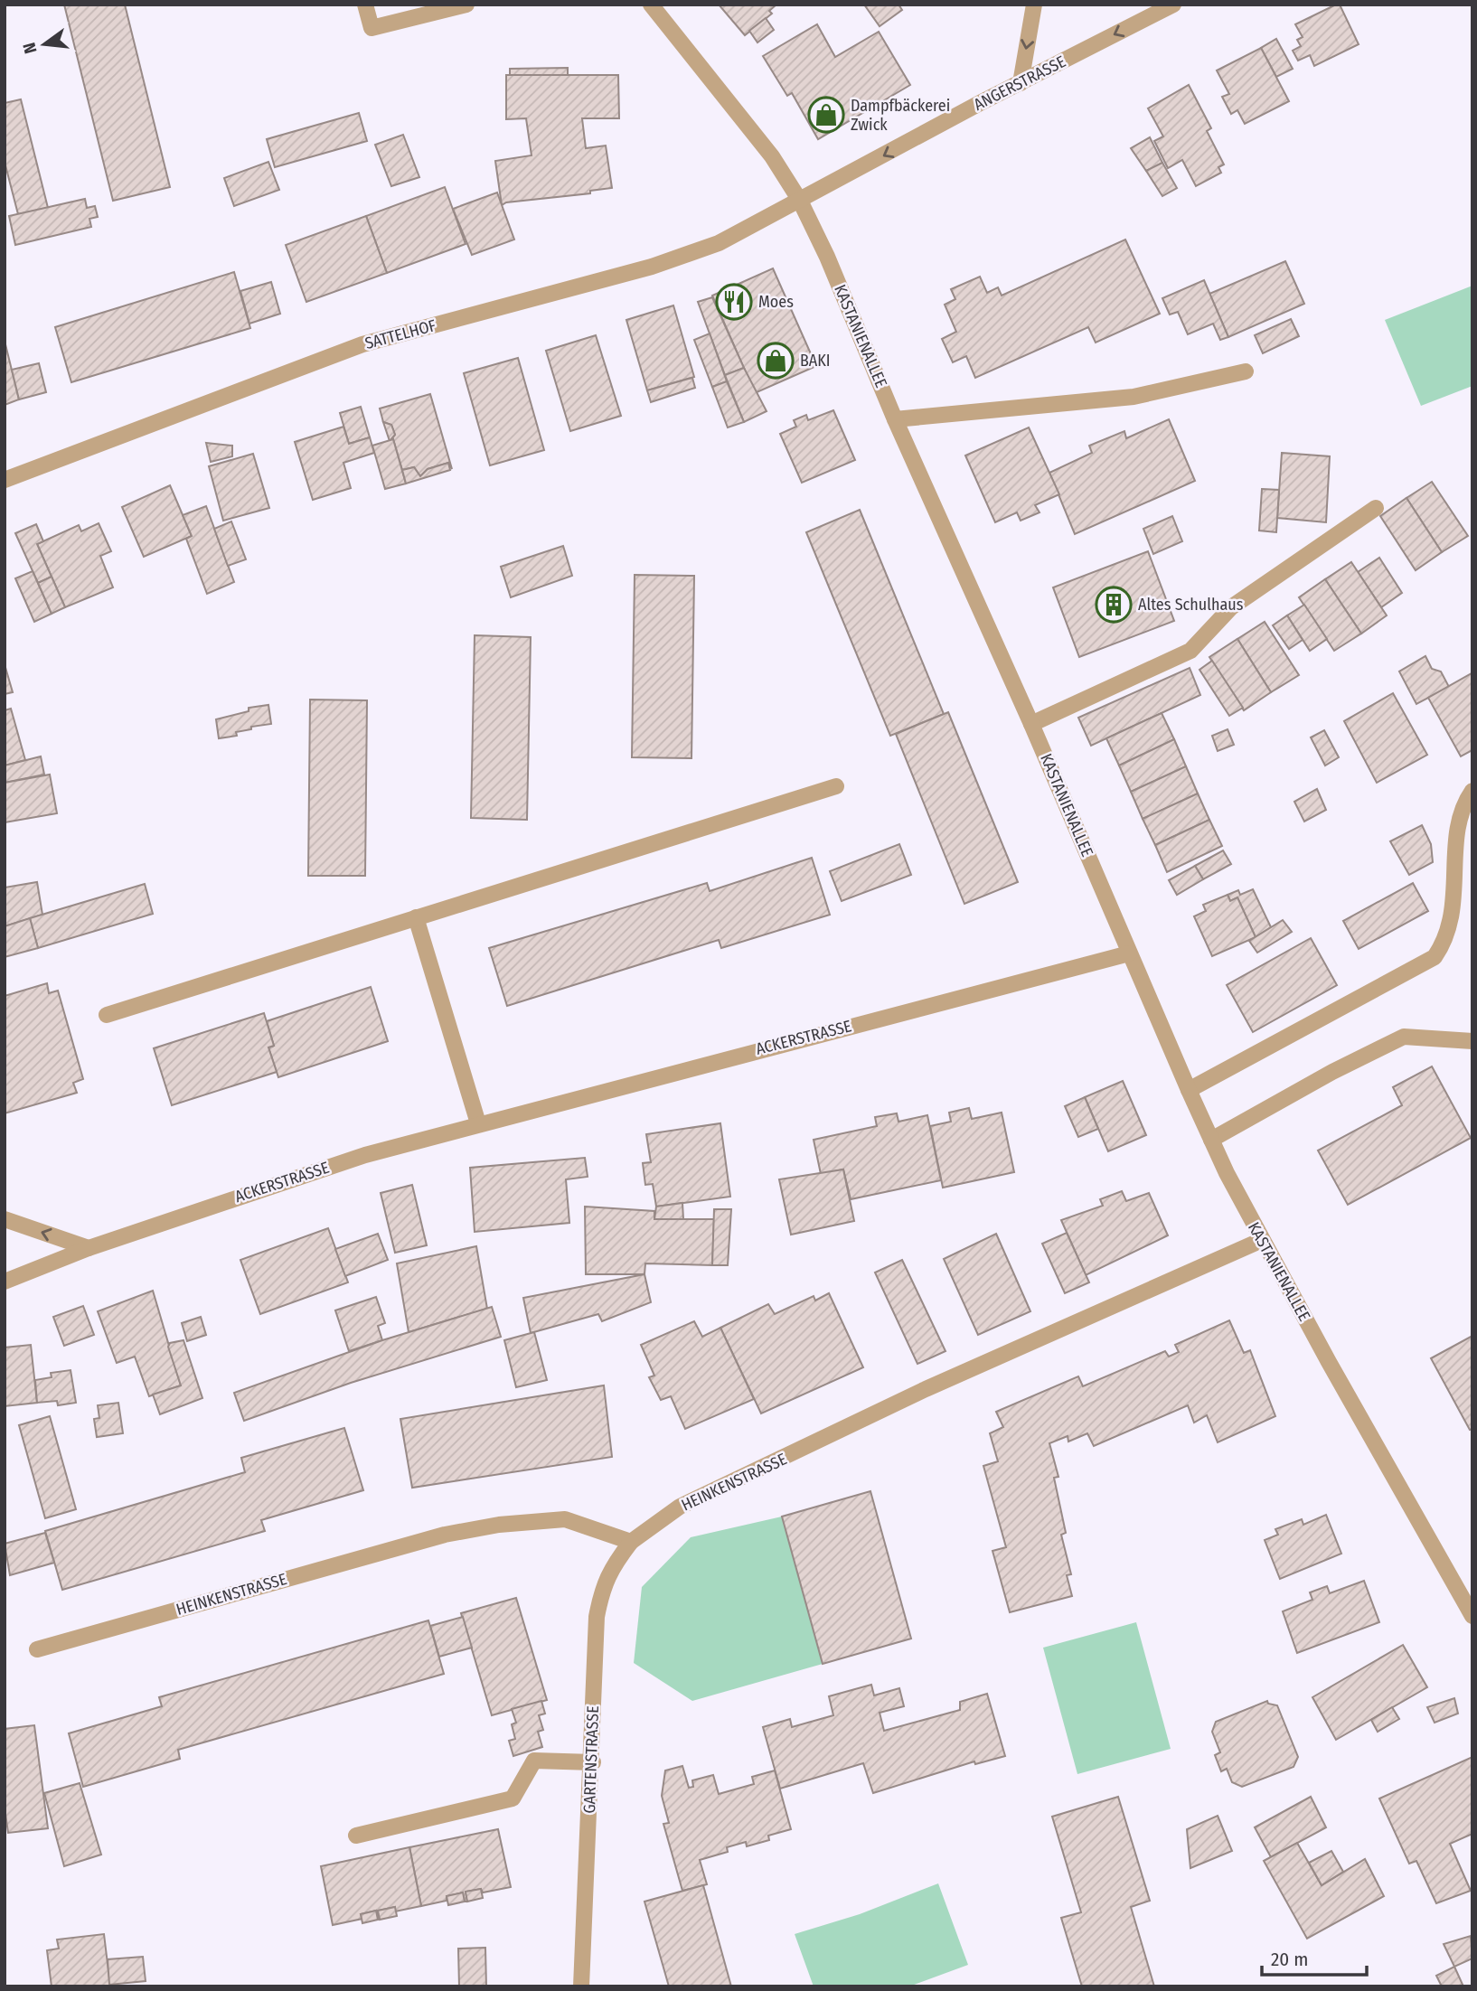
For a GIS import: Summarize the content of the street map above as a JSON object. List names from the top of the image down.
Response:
{
  "streets": {
    "street": [
      "ANGERSTRASSE",
      "SATTELHOF",
      "KASTANIENALLEE",
      "ACKERSTRASSE",
      "HEINKENSTRASSE",
      "GARTENSTRASSE"
    ]
  },
  "crossings": [
    ["ANGERSTRASSE", "SATTELHOF"],
    ["ANGERSTRASSE", "KASTANIENALLEE"],
    ["SATTELHOF", "KASTANIENALLEE"],
    ["KASTANIENALLEE", "ACKERSTRASSE"],
    ["KASTANIENALLEE", "HEINKENSTRASSE"],
    ["HEINKENSTRASSE", "GARTENSTRASSE"]
  ],
  "one_way": ["ANGERSTRASSE"],
  "places": {
    "shop": ["Dampfbäckerei Zwick", "BAKI"],
    "restaurant": ["Moes"],
    "building": ["Altes Schulhaus"]
  },
  "scale_bar": "20 m",
  "north": "left"
}
